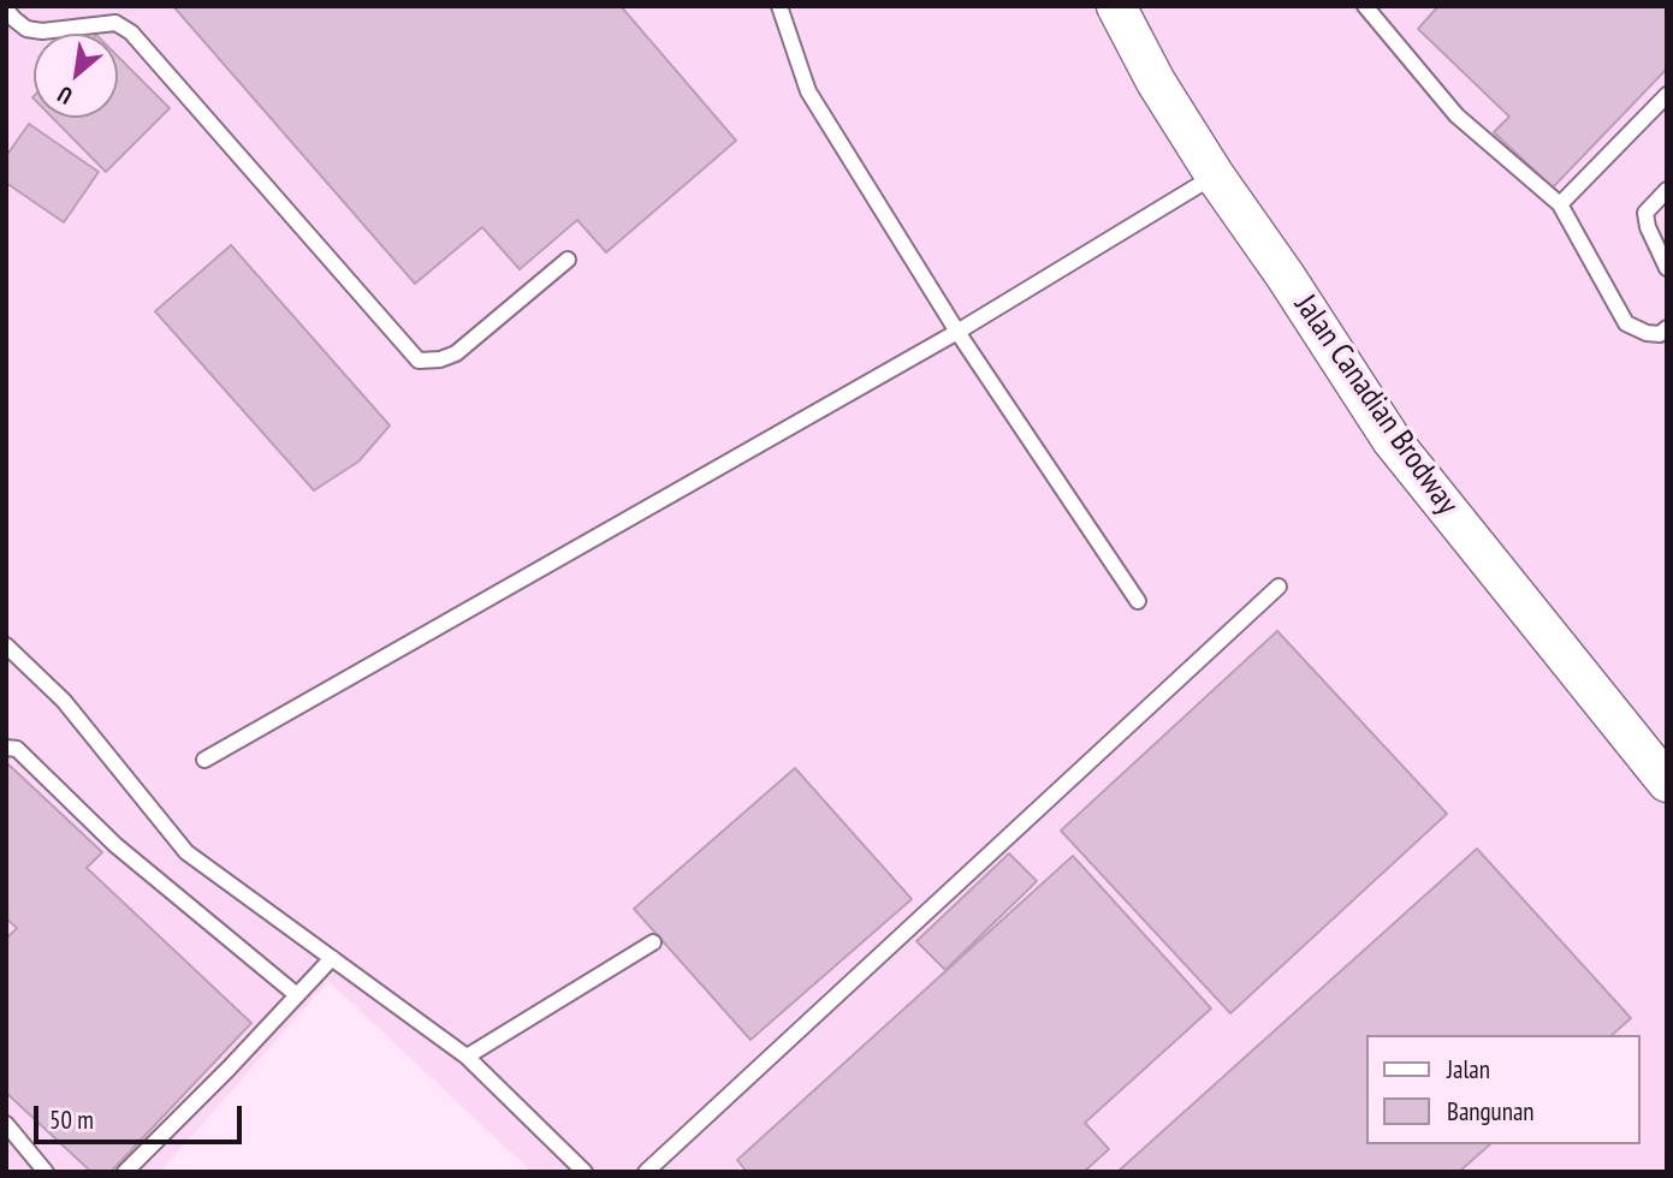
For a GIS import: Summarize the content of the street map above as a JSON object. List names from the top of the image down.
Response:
{
  "streets": {
    "street": ["Jalan Canadian Brodway"]
  },
  "legend": ["Jalan", "Bangunan"],
  "scale_bar": "50 m",
  "north": "bottom left"
}
